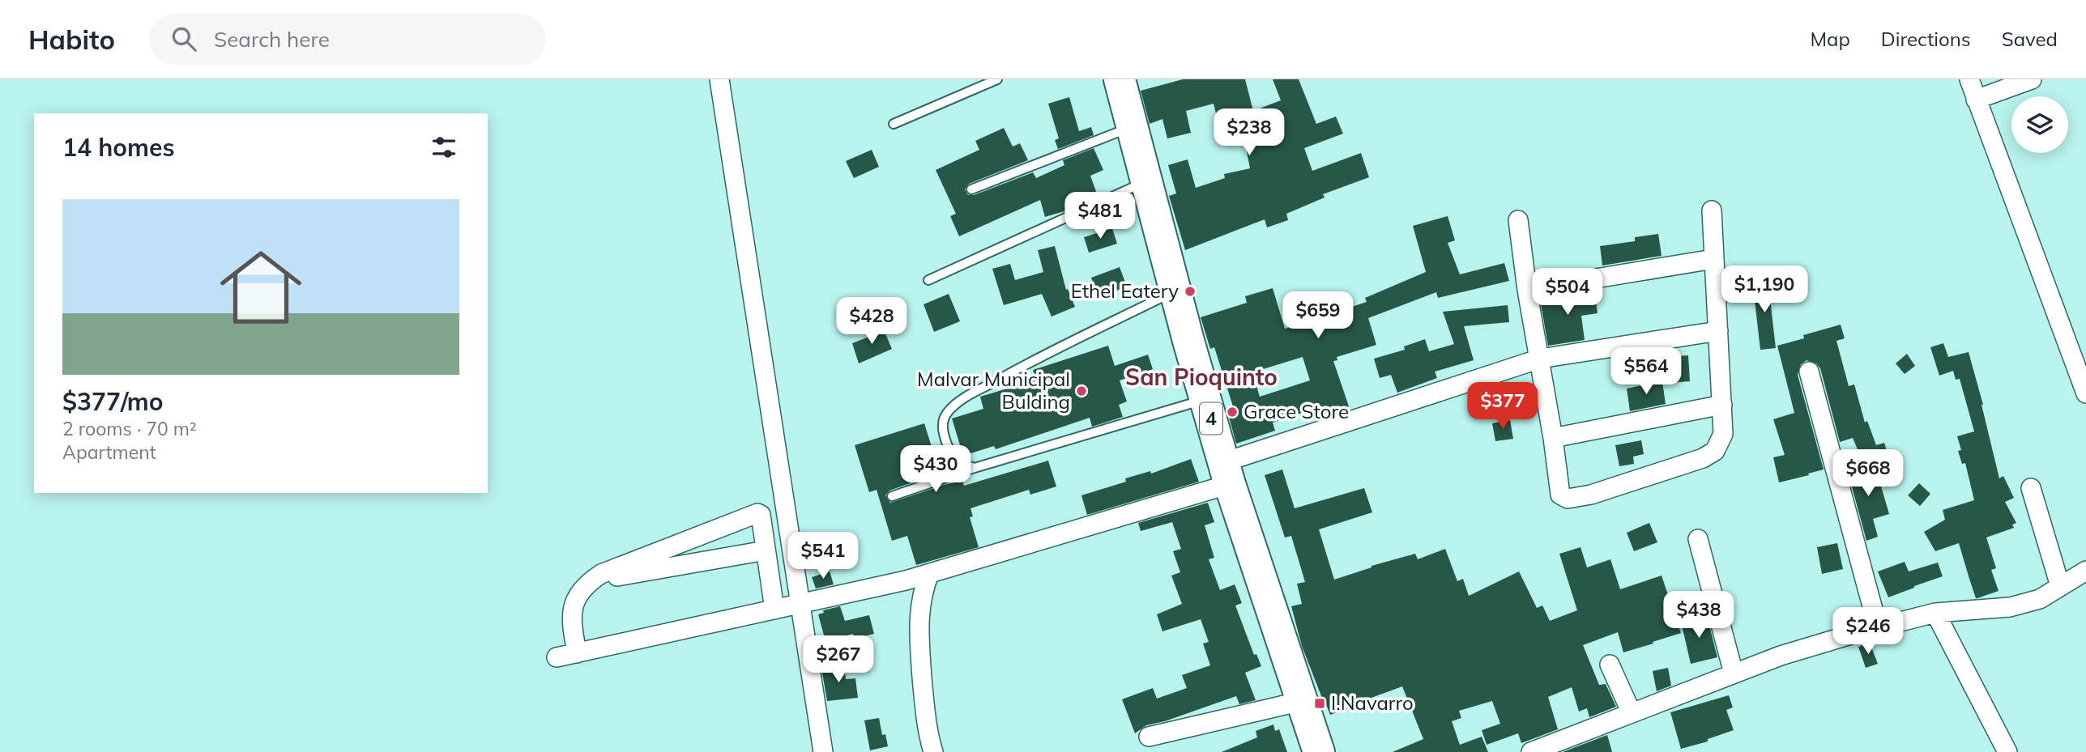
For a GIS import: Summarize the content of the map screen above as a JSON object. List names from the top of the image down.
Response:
{
  "streets": {
    "highway": ["4"]
  },
  "districts": ["San Pioquinto"],
  "places": {
    "other": ["Ethel Eatery", "Malvar Municipal Bulding", "Grace Store"],
    "transit": ["I.Navarro"]
  },
  "page": {
    "header": "Habito",
    "search": "Search here",
    "nav": ["Map", "Directions", "Saved"],
    "price": [
      "$238",
      "$481",
      "$1,190",
      "$504",
      "$659",
      "$428",
      "$564",
      "$377",
      "$430",
      "$668",
      "$541",
      "$438",
      "$246",
      "$267"
    ],
    "heading": "14 homes",
    "list": [
      {
        "name": "$377/mo",
        "note": "2 rooms · 70 m² · Apartment"
      }
    ]
  }
}
